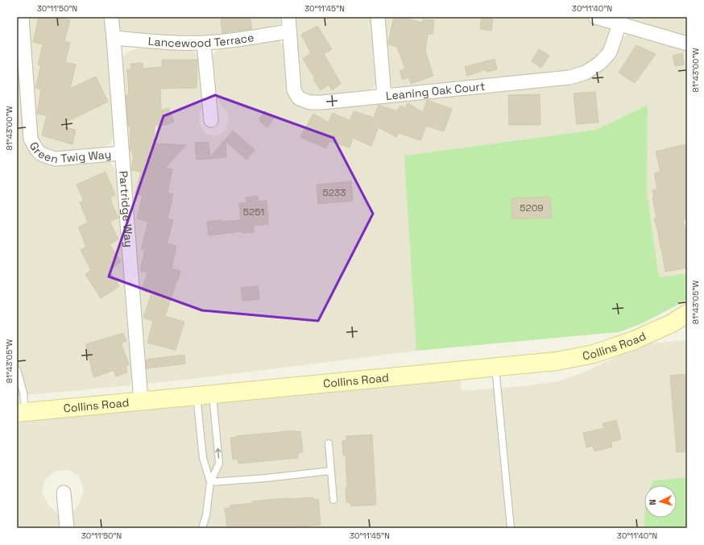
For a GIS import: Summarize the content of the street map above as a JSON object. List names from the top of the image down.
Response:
{
  "streets": {
    "street": [
      "Lancewood Terrace",
      "Leaning Oak Court",
      "Green Twig Way",
      "Partridge Way",
      "Collins Road"
    ]
  },
  "crossings": [
    ["Lancewood Terrace", "Leaning Oak Court"],
    ["Lancewood Terrace", "Partridge Way"],
    ["Green Twig Way", "Partridge Way"],
    ["Partridge Way", "Collins Road"]
  ],
  "house_numbers": ["5233", "5209", "5251"],
  "north": "left",
  "coordinates": [
    "30°11'50\"N",
    "30°11'45\"N",
    "30°11'40\"N",
    "81°43'00\"W",
    "81°43'05\"W"
  ]
}
